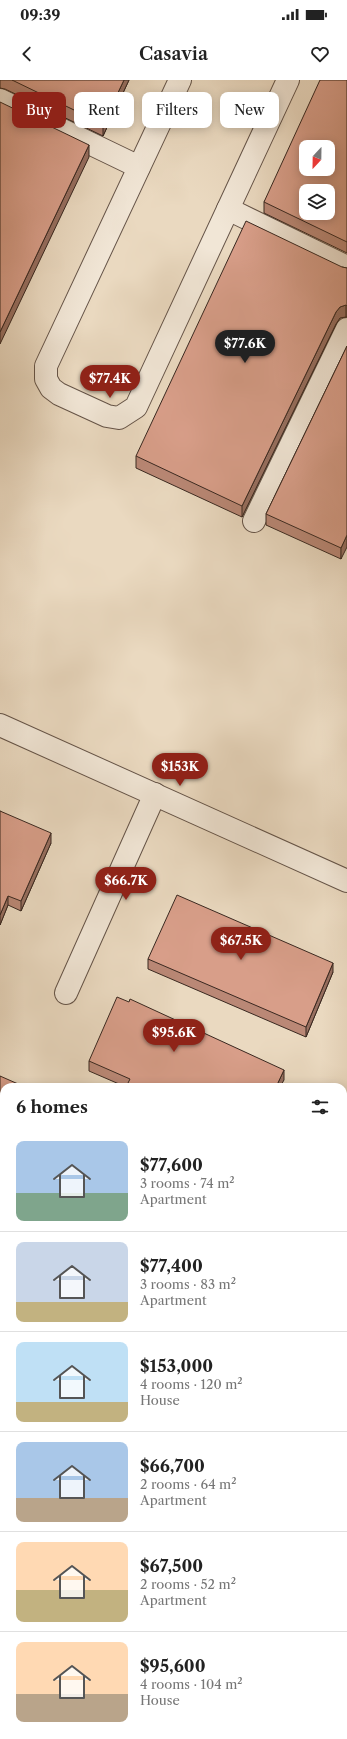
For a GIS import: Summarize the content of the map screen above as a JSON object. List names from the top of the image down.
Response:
{
  "north": "bottom",
  "page": {
    "status": "09:39",
    "header": "Casavia",
    "chip": [
      "Buy",
      "Rent",
      "Filters",
      "New"
    ],
    "price": [
      "$77.6K",
      "$77.4K",
      "$153K",
      "$66.7K",
      "$67.5K",
      "$95.6K"
    ],
    "heading": "6 homes",
    "list": [
      {
        "name": "$77,600",
        "note": "3 rooms · 74 m² · Apartment"
      },
      {
        "name": "$77,400",
        "note": "3 rooms · 83 m² · Apartment"
      },
      {
        "name": "$153,000",
        "note": "4 rooms · 120 m² · House"
      },
      {
        "name": "$66,700",
        "note": "2 rooms · 64 m² · Apartment"
      },
      {
        "name": "$67,500",
        "note": "2 rooms · 52 m² · Apartment"
      },
      {
        "name": "$95,600",
        "note": "4 rooms · 104 m² · House"
      }
    ]
  }
}
